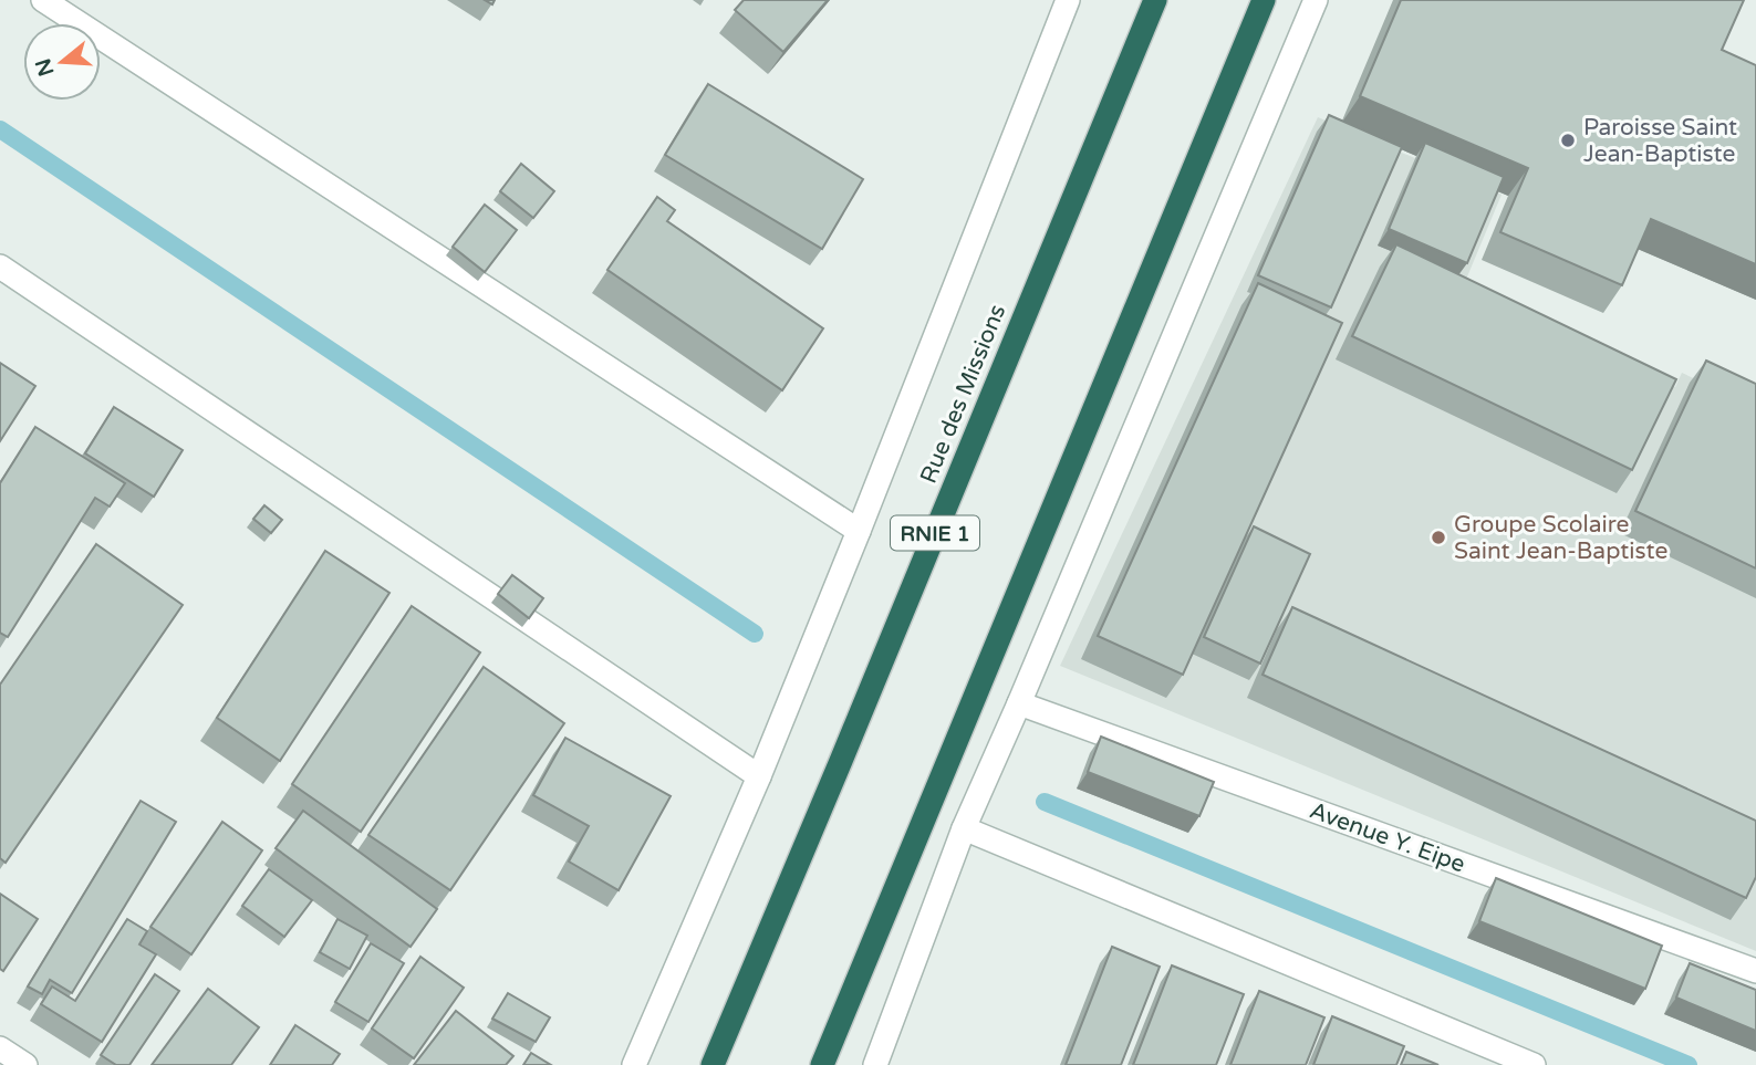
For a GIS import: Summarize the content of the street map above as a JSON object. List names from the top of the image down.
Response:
{
  "streets": {
    "highway": ["Rue des Missions", "RNIE 1"],
    "street": ["Avenue Y. Eipe"]
  },
  "places": ["Paroisse Saint Jean-Baptiste", "Groupe Scolaire Saint Jean-Baptiste"],
  "north": "left"
}
